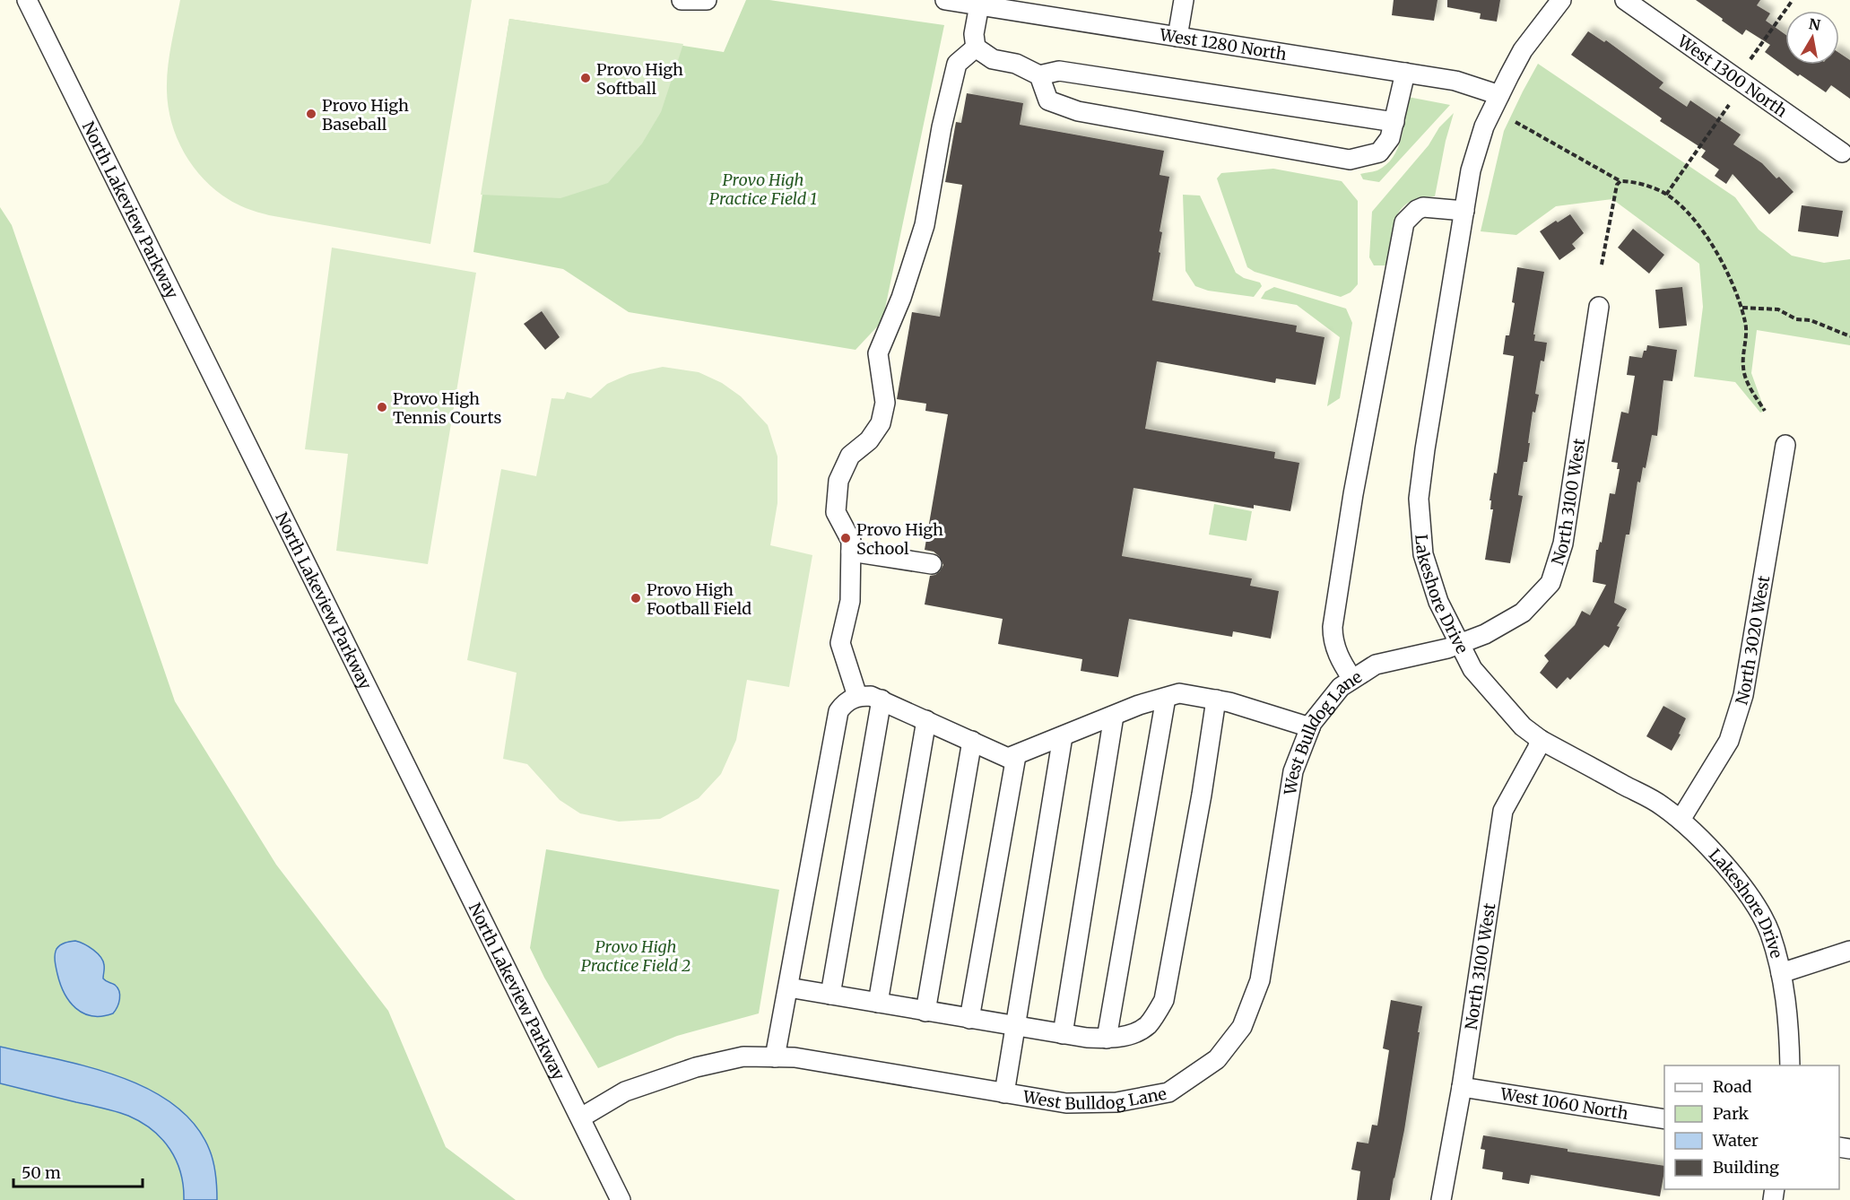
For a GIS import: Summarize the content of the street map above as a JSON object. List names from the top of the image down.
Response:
{
  "streets": {
    "street": [
      "West 1280 North",
      "West 1300 North",
      "North Lakeview Parkway",
      "North 3100 West",
      "Lakeshore Drive",
      "North 3020 West",
      "West Bulldog Lane",
      "West 1060 North"
    ]
  },
  "crossings": [
    ["West 1280 North", "Lakeshore Drive"],
    ["North Lakeview Parkway", "West Bulldog Lane"],
    ["North 3100 West", "Lakeshore Drive"],
    ["North 3100 West", "West Bulldog Lane"],
    ["North 3100 West", "West 1060 North"],
    ["Lakeshore Drive", "North 3020 West"],
    ["Lakeshore Drive", "West Bulldog Lane"]
  ],
  "parks": ["Provo High Practice Field 1", "Provo High Practice Field 2"],
  "places": [
    "Provo High Softball",
    "Provo High Baseball",
    "Provo High Tennis Courts",
    "Provo High School",
    "Provo High Football Field"
  ],
  "legend": [
    "Road",
    "Park",
    "Water",
    "Building"
  ],
  "scale_bar": "50 m",
  "north": "top"
}
